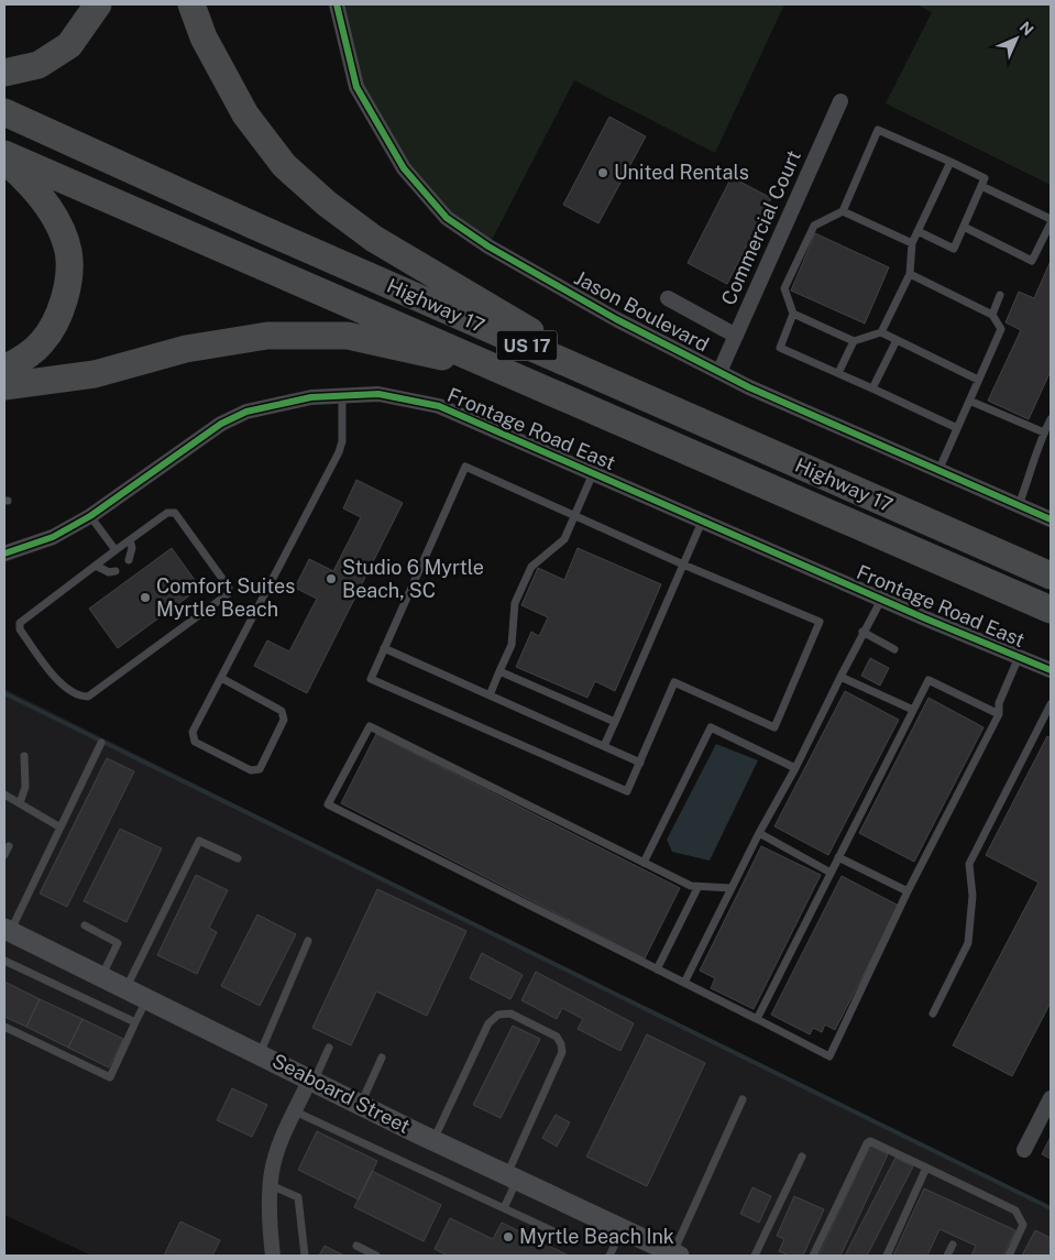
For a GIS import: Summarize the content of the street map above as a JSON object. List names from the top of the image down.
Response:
{
  "streets": {
    "highway": ["Highway 17", "US 17"],
    "street": [
      "Commercial Court",
      "Jason Boulevard",
      "Frontage Road East",
      "Seaboard Street"
    ]
  },
  "crossings": [
    ["Commercial Court", "Jason Boulevard"]
  ],
  "places": [
    "United Rentals",
    "Studio 6 Myrtle Beach, SC",
    "Comfort Suites Myrtle Beach",
    "Myrtle Beach Ink"
  ],
  "north": "top right"
}
